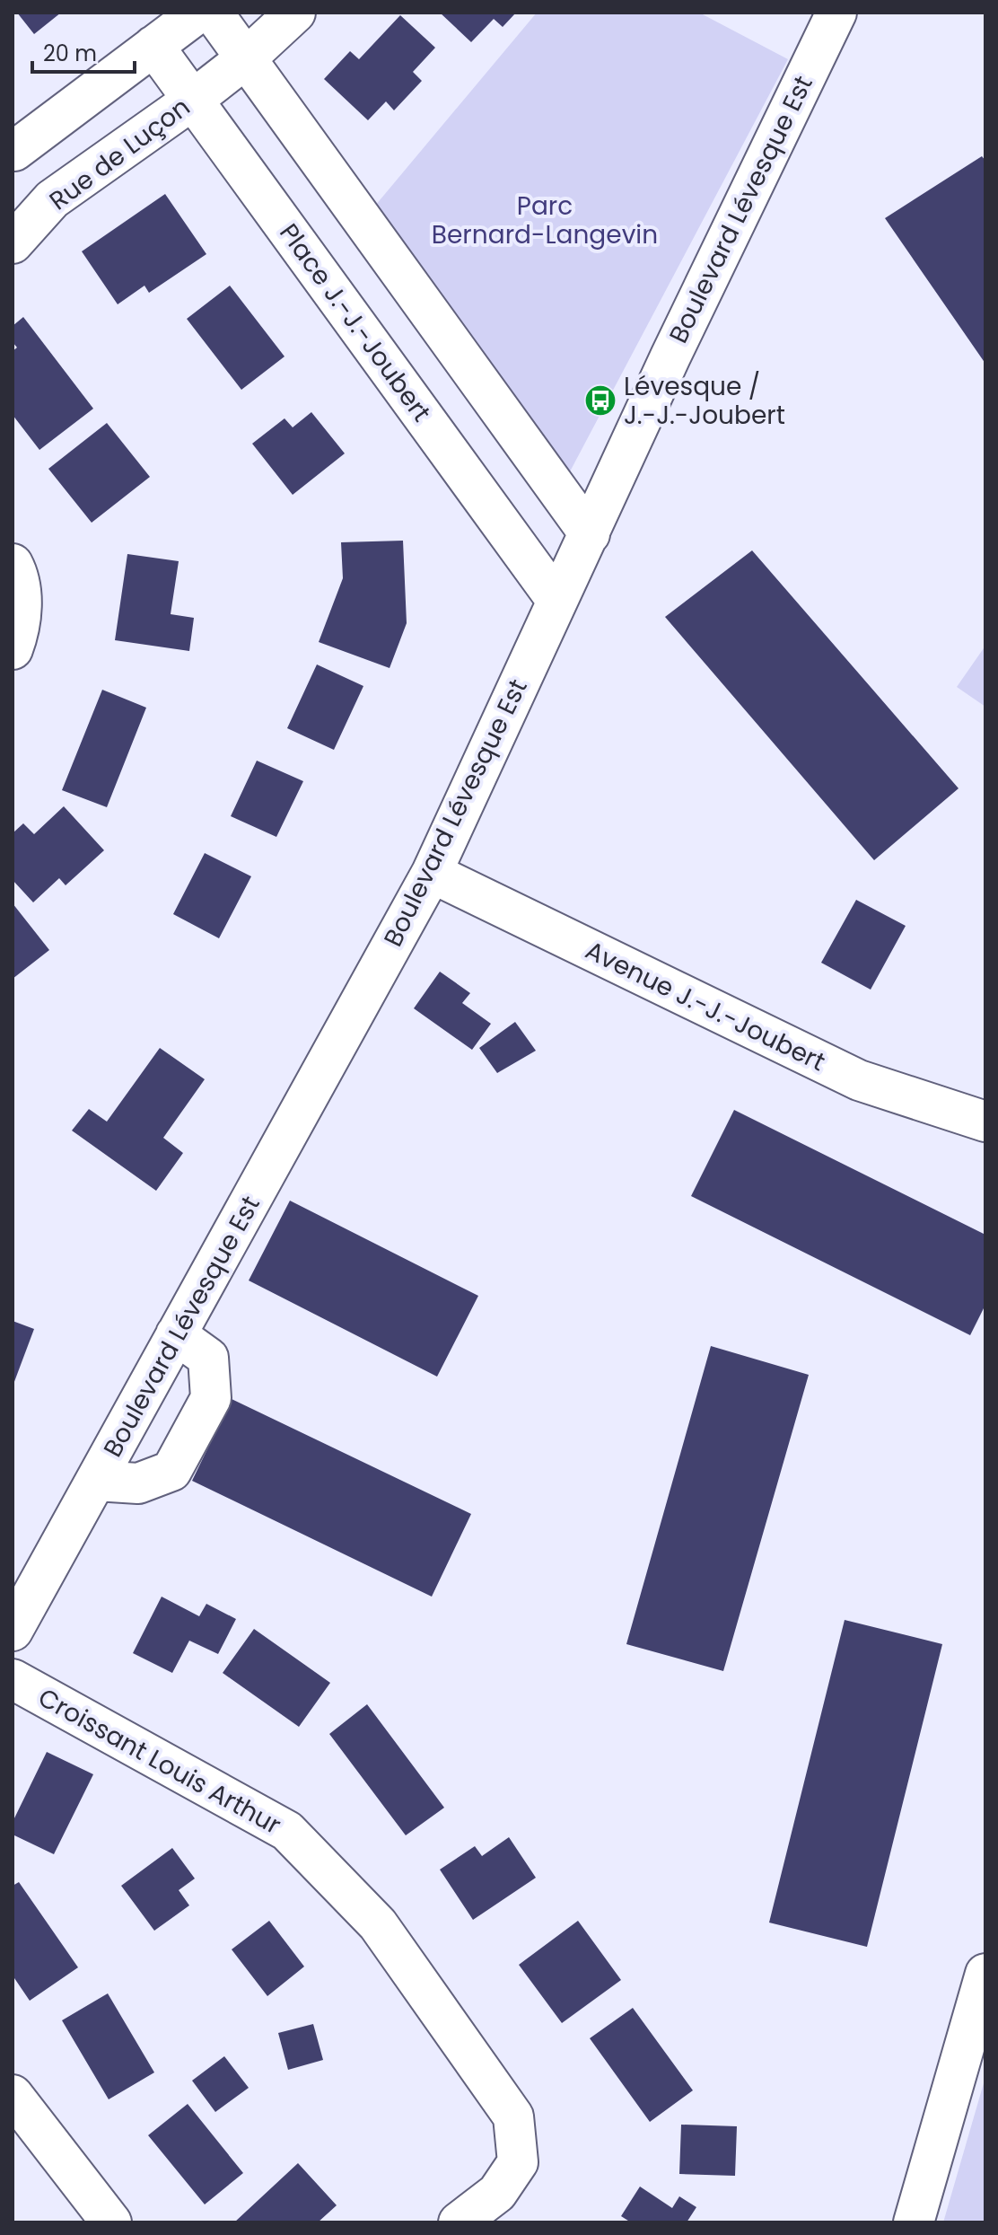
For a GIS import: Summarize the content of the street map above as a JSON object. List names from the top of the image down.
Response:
{
  "streets": {
    "street": [
      "Rue de Luçon",
      "Boulevard Lévesque Est",
      "Place J.-J.-Joubert",
      "Avenue J.-J.-Joubert",
      "Croissant Louis Arthur"
    ]
  },
  "crossings": [
    ["Rue de Luçon", "Place J.-J.-Joubert"],
    ["Boulevard Lévesque Est", "Place J.-J.-Joubert"],
    ["Boulevard Lévesque Est", "Avenue J.-J.-Joubert"]
  ],
  "parks": ["Parc Bernard-Langevin"],
  "places": {
    "bus stop": ["Lévesque / J.-J.-Joubert"]
  },
  "scale_bar": "20 m"
}
